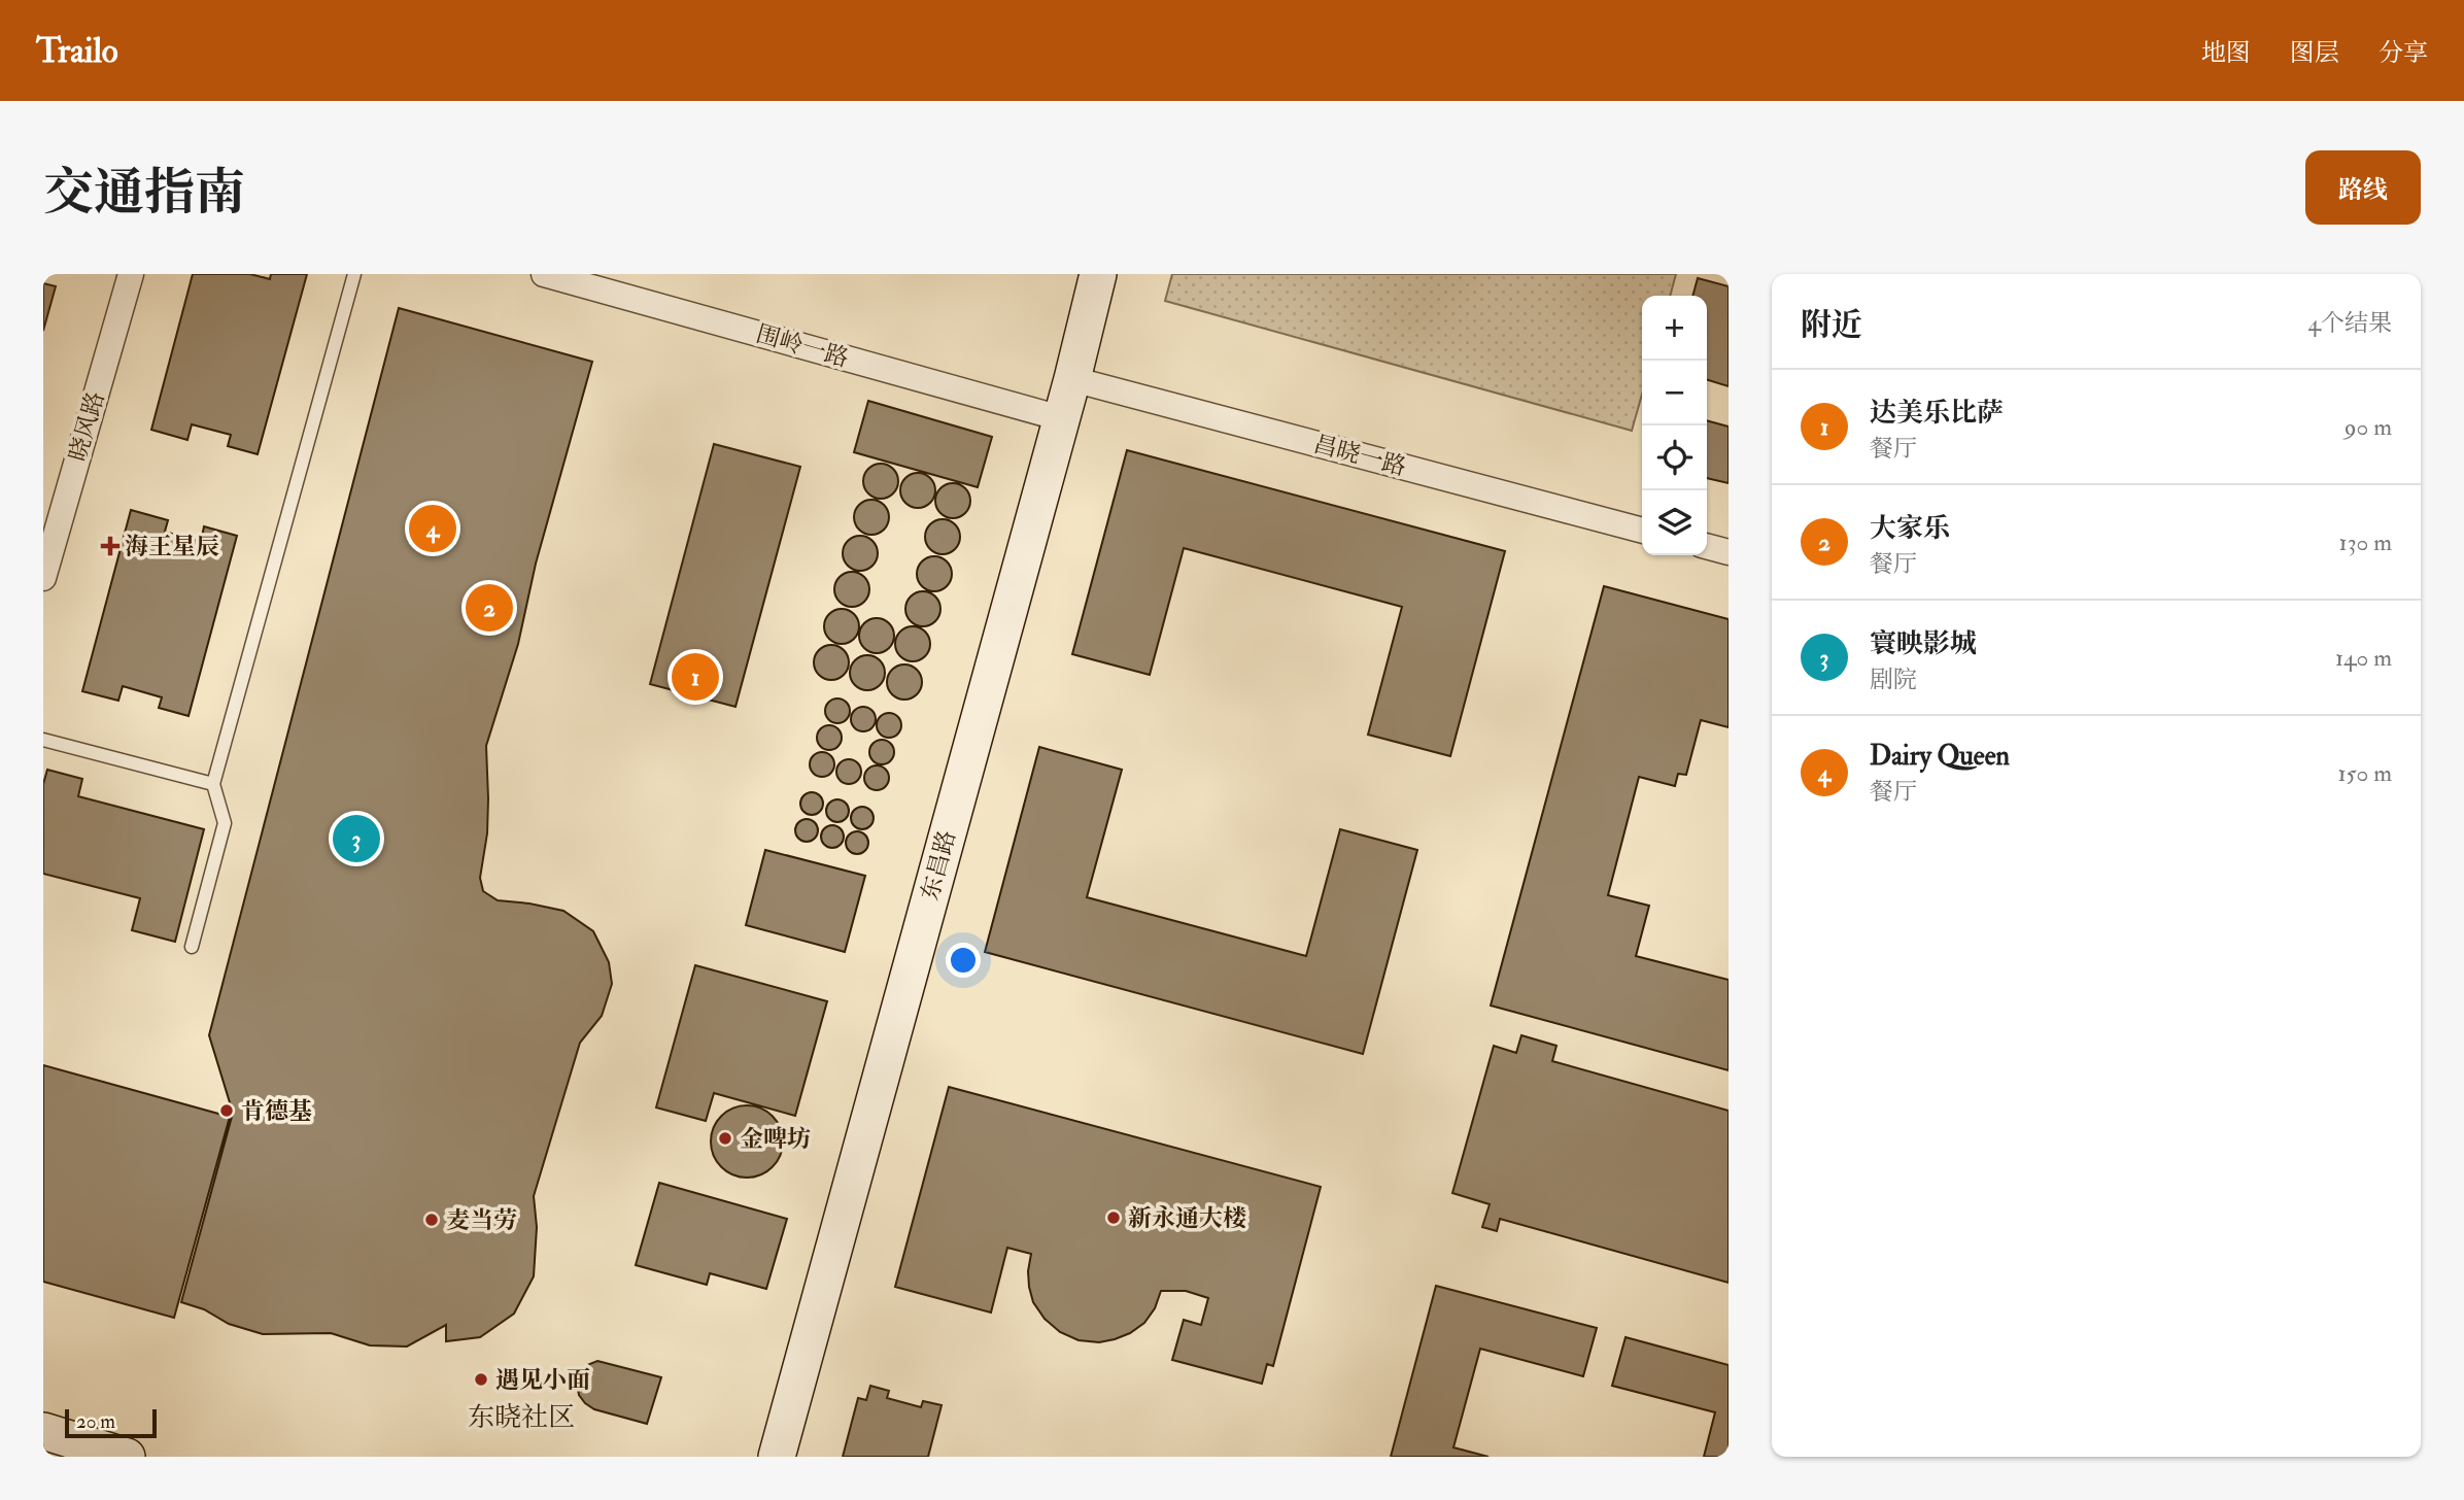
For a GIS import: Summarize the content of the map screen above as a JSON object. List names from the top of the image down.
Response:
{
  "streets": {
    "street": [
      "围岭一路",
      "晓风路",
      "昌晓一路",
      "东昌路"
    ]
  },
  "crossings": [
    ["围岭一路", "东昌路"],
    ["昌晓一路", "东昌路"]
  ],
  "districts": ["东晓社区"],
  "places": {
    "health": ["海王星辰"],
    "other": [
      "肯德基",
      "金啤坊",
      "新永通大楼",
      "麦当劳",
      "遇见小面"
    ]
  },
  "scale_bar": "20 m",
  "page": {
    "header": "Trailo",
    "nav": ["地图", "图层", "分享"],
    "buttons": "路线",
    "title": "交通指南",
    "heading": ["附近", "4个结果"],
    "map_buttons": ["+", "−"],
    "list": [
      {
        "mark": "1",
        "name": "达美乐比萨",
        "note": "餐厅",
        "value": "90 m"
      },
      {
        "mark": "2",
        "name": "大家乐",
        "note": "餐厅",
        "value": "130 m"
      },
      {
        "mark": "3",
        "name": "寰映影城",
        "note": "剧院",
        "value": "140 m"
      },
      {
        "mark": "4",
        "name": "Dairy Queen",
        "note": "餐厅",
        "value": "150 m"
      }
    ],
    "pins": [
      "4",
      "2",
      "1",
      "3"
    ],
    "scale": "20 m"
  }
}
